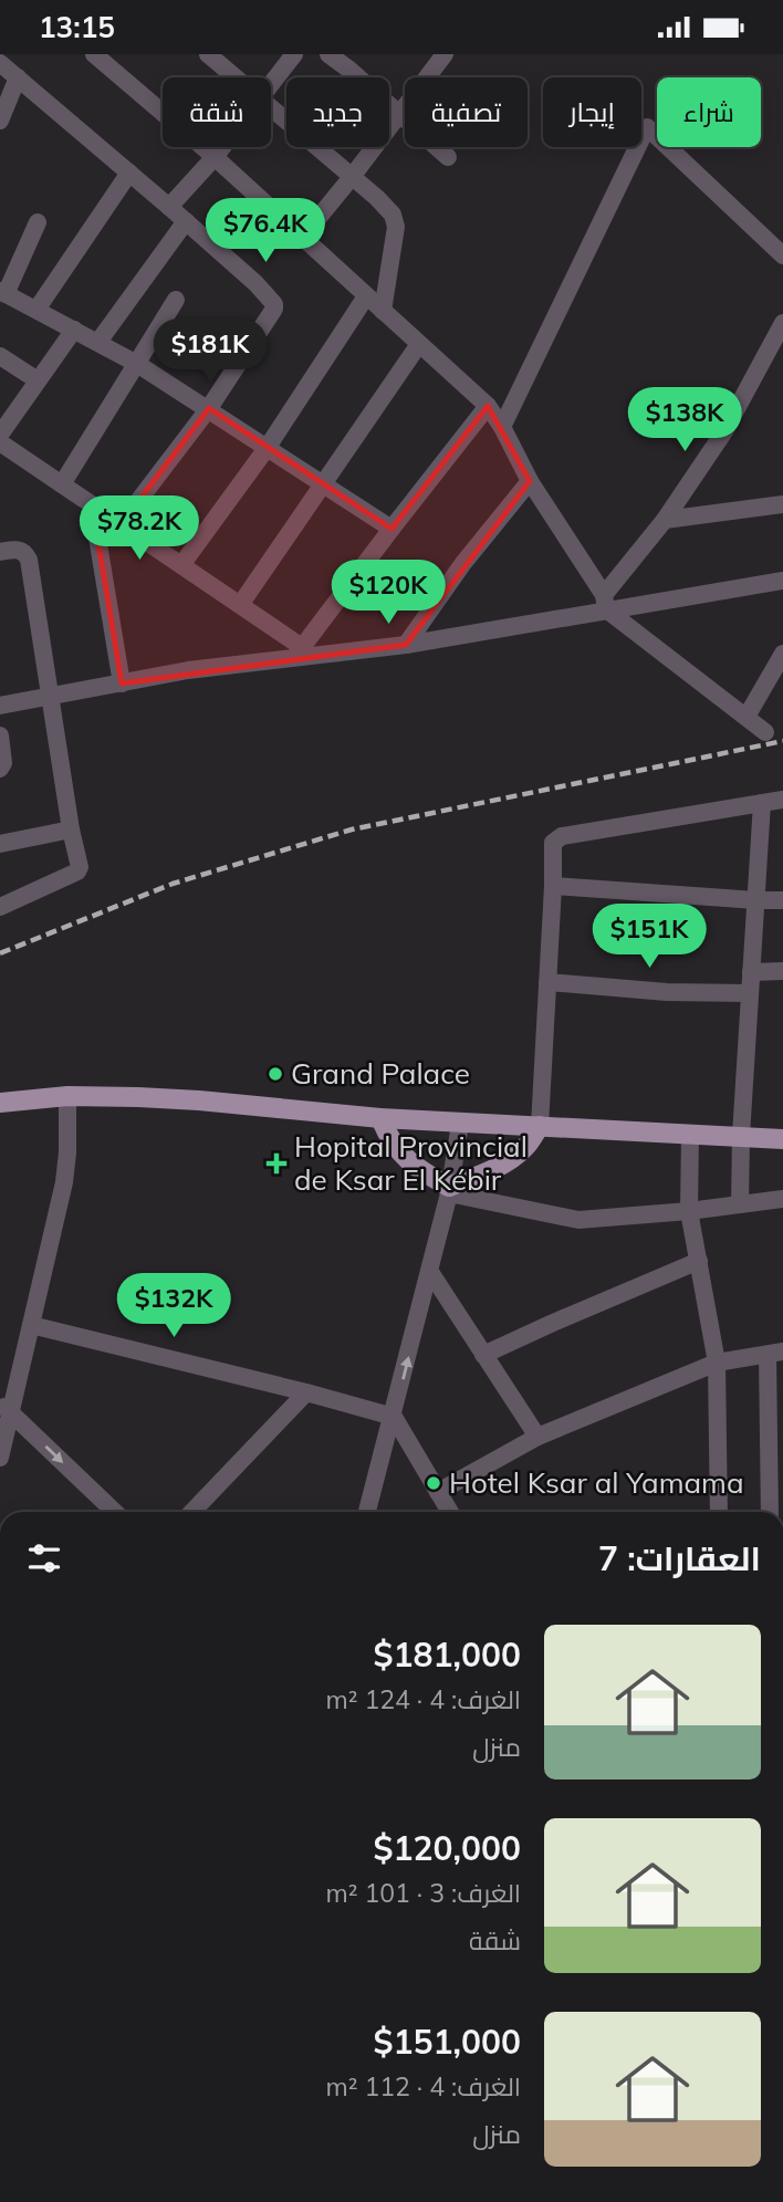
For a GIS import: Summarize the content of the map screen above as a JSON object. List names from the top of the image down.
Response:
{
  "places": {
    "other": ["Grand Palace", "Hotel Ksar al Yamama"],
    "health": ["Hopital Provincial de Ksar El Kébir"]
  },
  "page": {
    "status": "13:15",
    "chip": [
      "شراء",
      "إيجار",
      "تصفية",
      "جديد",
      "شقة"
    ],
    "price": [
      "$76.4K",
      "$181K",
      "$138K",
      "$78.2K",
      "$120K",
      "$151K",
      "$132K"
    ],
    "heading": "العقارات: 7",
    "list": [
      {
        "name": "$181,000",
        "note": "الغرف: 4 · 124 m² · منزل"
      },
      {
        "name": "$120,000",
        "note": "الغرف: 3 · 101 m² · شقة"
      },
      {
        "name": "$151,000",
        "note": "الغرف: 4 · 112 m² · منزل"
      }
    ]
  }
}
